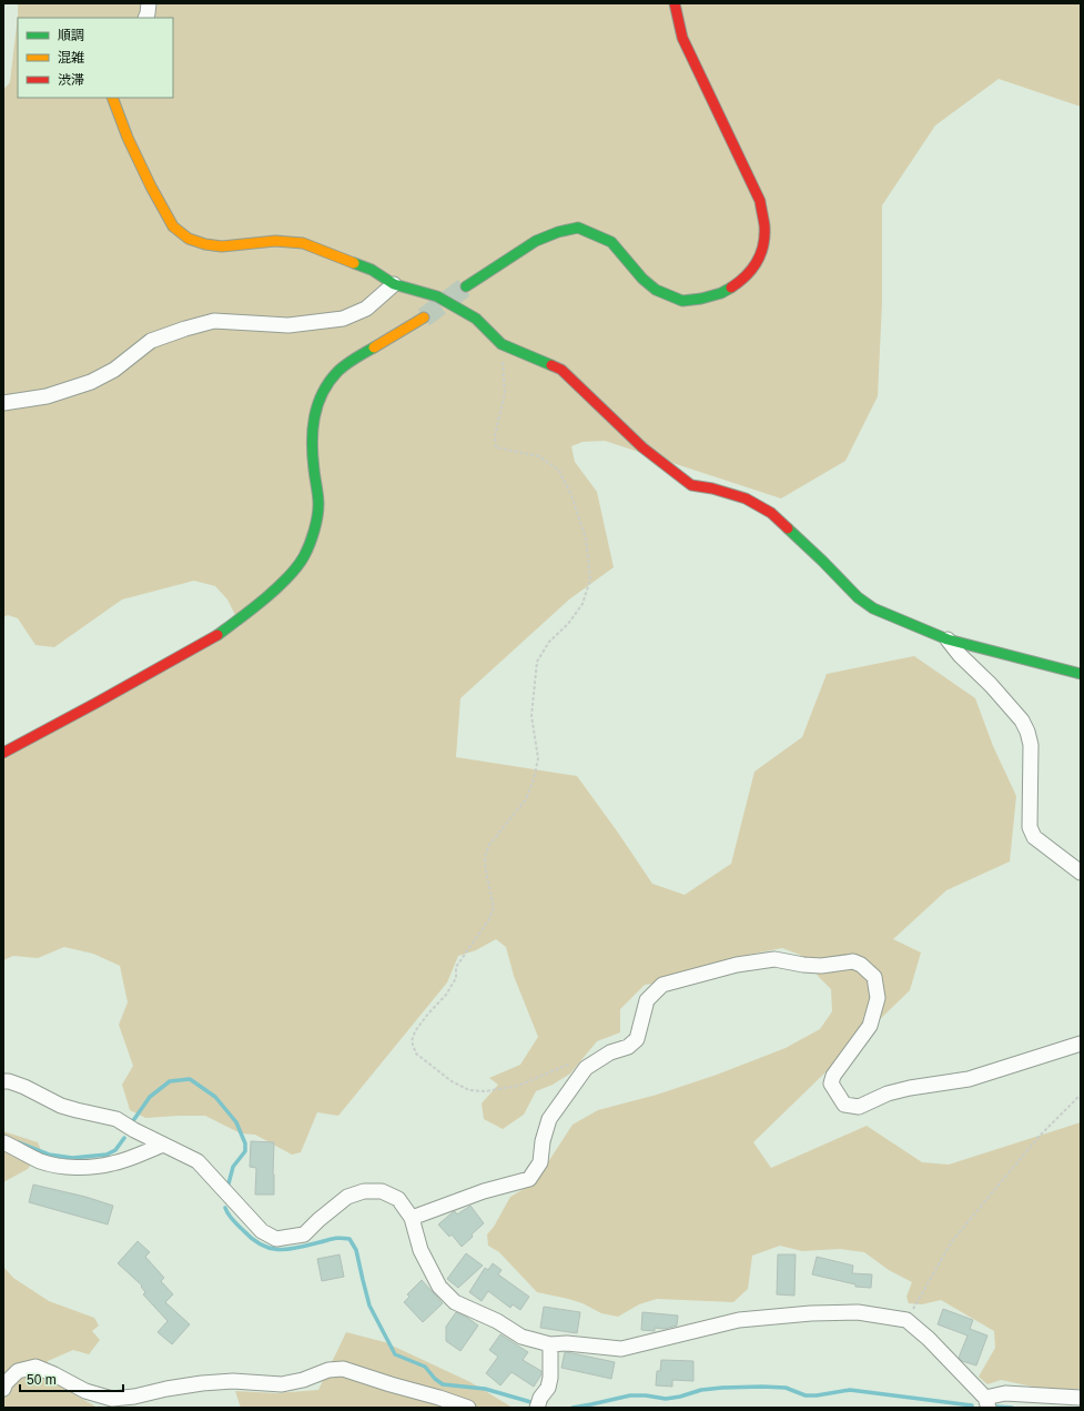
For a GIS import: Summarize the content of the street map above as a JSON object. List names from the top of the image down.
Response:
{
  "legend": ["順調", "混雑", "渋滞"],
  "scale_bar": "50 m"
}
